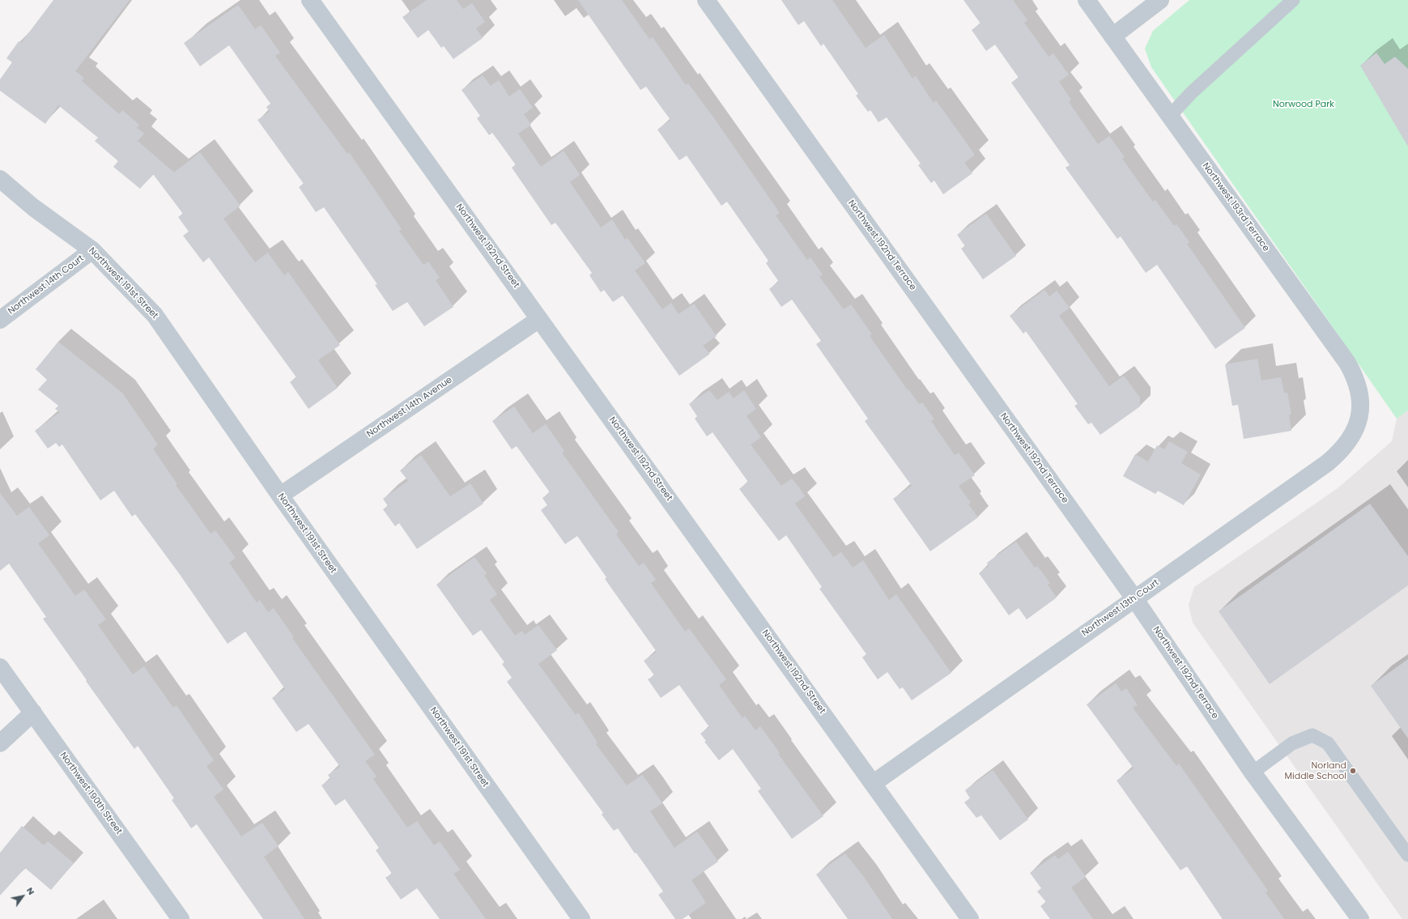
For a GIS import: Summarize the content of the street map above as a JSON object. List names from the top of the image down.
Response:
{
  "streets": {
    "street": [
      "Northwest 193rd Terrace",
      "Northwest 192nd Terrace",
      "Northwest 192nd Street",
      "Northwest 191st Street",
      "Northwest 14th Court",
      "Northwest 14th Avenue",
      "Northwest 13th Court",
      "Northwest 190th Street"
    ]
  },
  "crossings": [
    ["Northwest 193rd Terrace", "Northwest 13th Court"],
    ["Northwest 192nd Terrace", "Northwest 13th Court"],
    ["Northwest 192nd Street", "Northwest 14th Avenue"],
    ["Northwest 192nd Street", "Northwest 13th Court"],
    ["Northwest 191st Street", "Northwest 14th Court"],
    ["Northwest 191st Street", "Northwest 14th Avenue"]
  ],
  "parks": ["Norwood Park"],
  "places": ["Norland Middle School"],
  "north": "top right"
}
